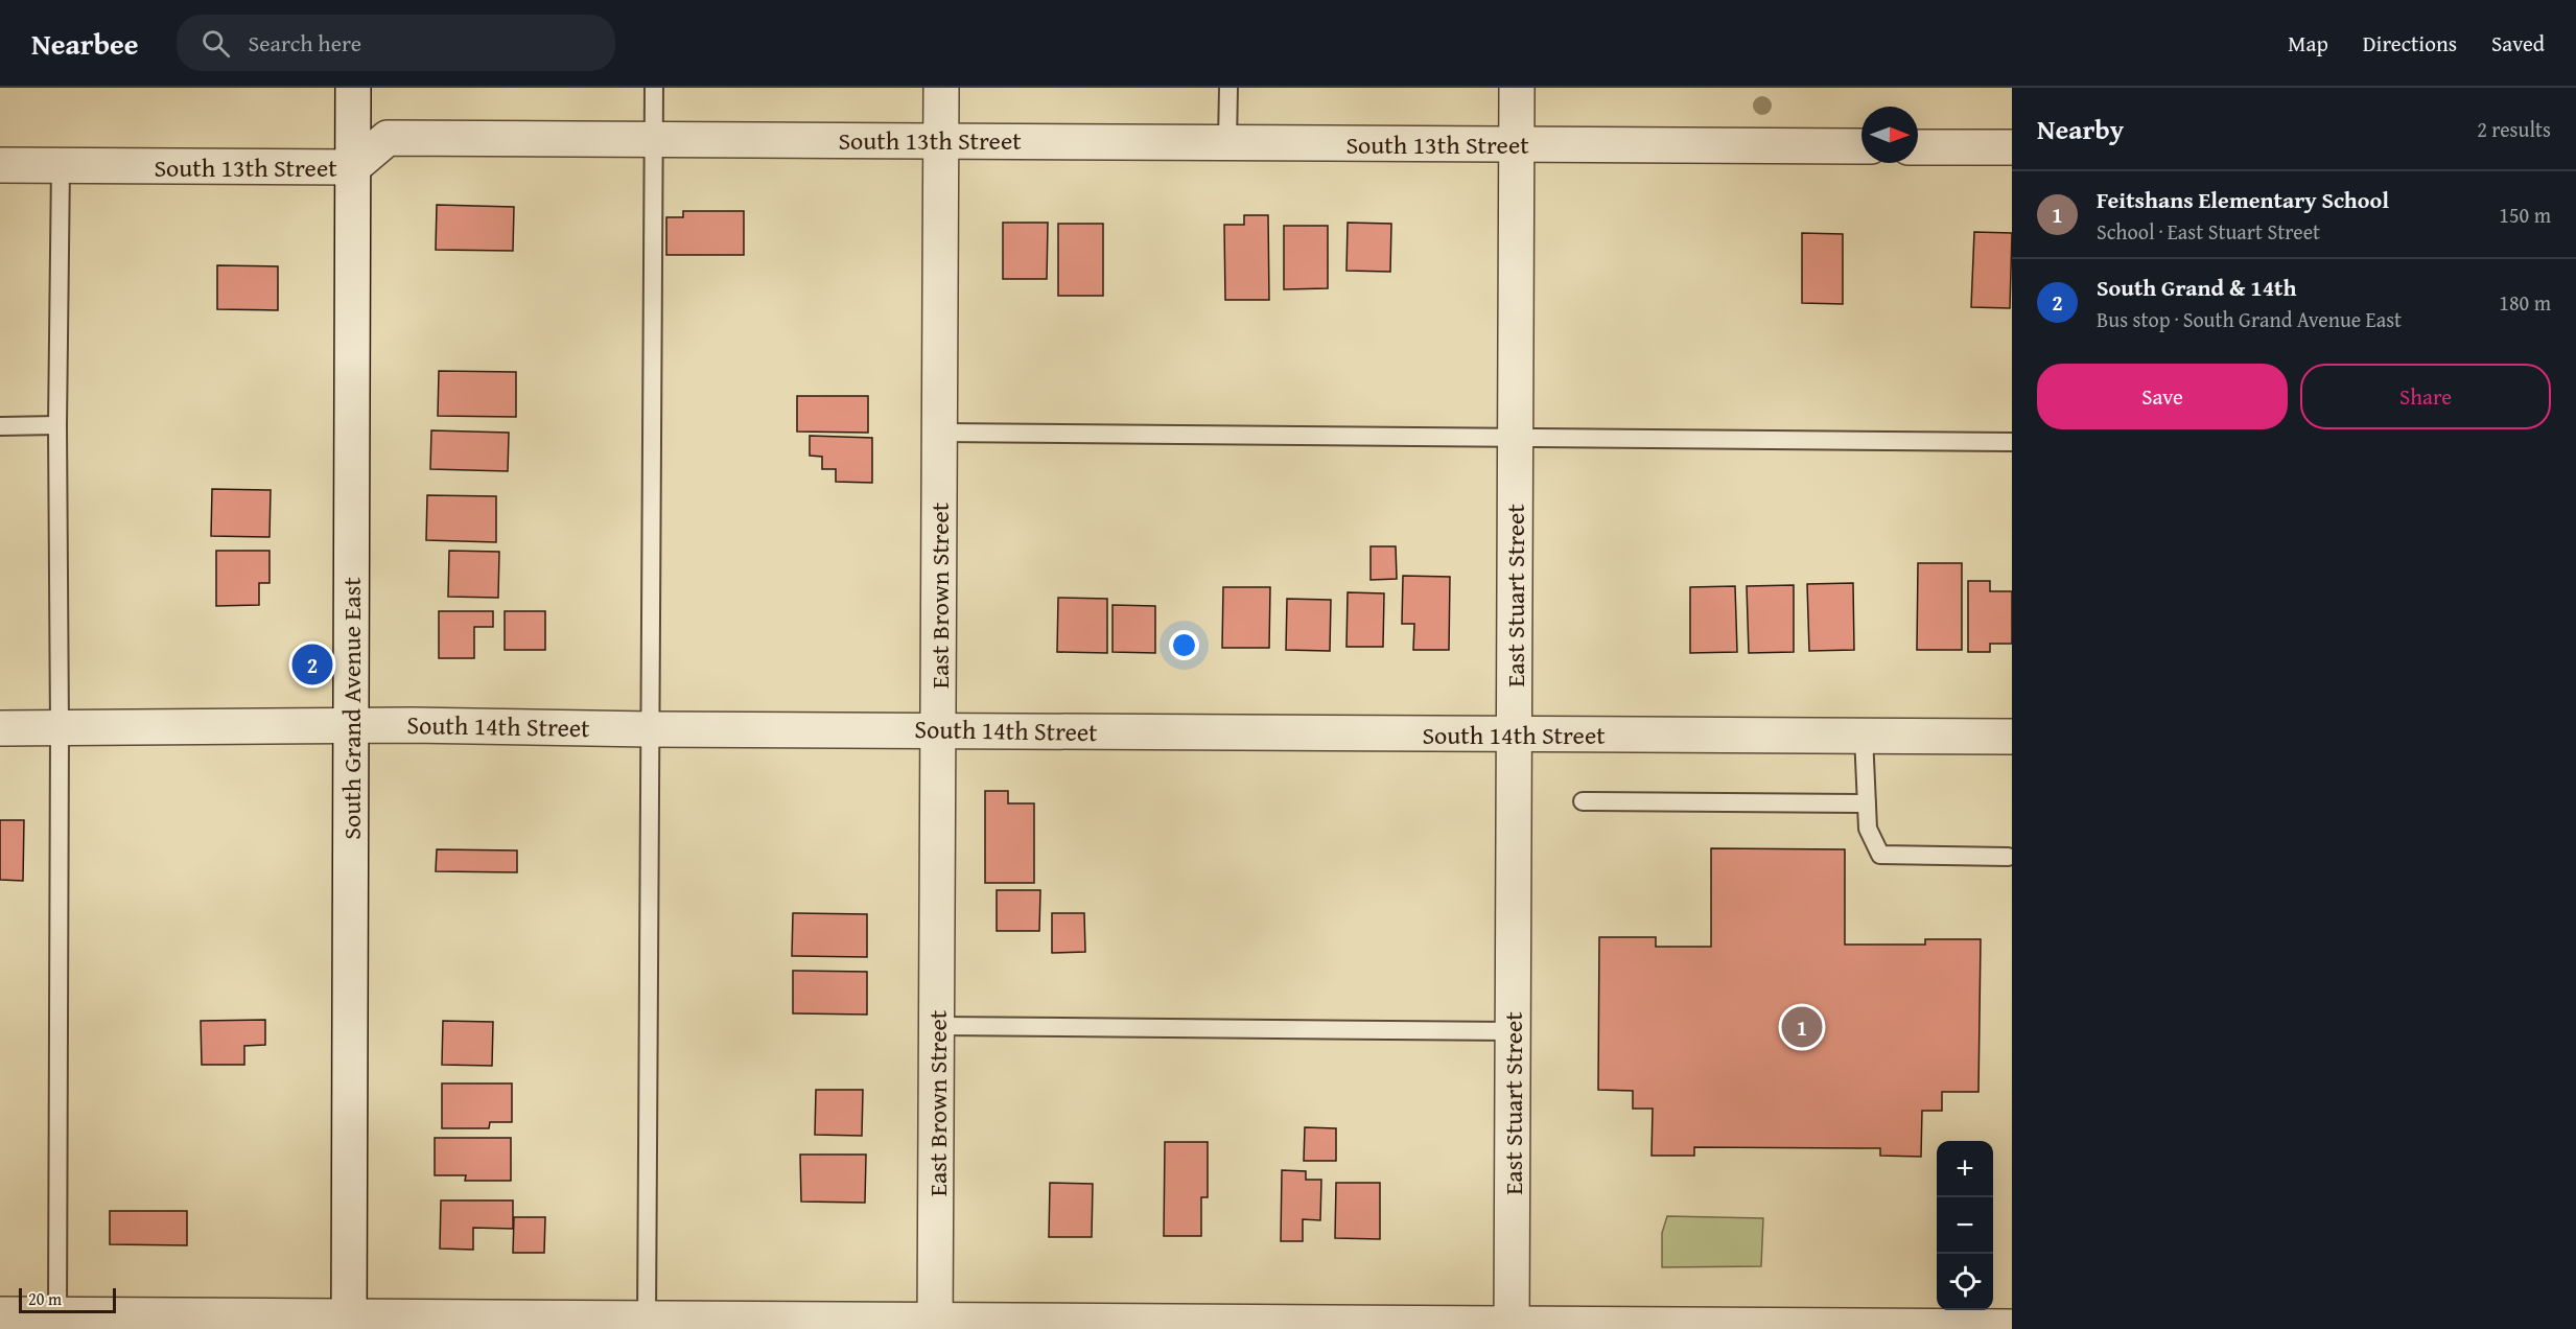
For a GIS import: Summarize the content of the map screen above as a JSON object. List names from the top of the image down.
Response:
{
  "streets": {
    "street": [
      "South 13th Street",
      "East Brown Street",
      "East Stuart Street",
      "South Grand Avenue East",
      "South 14th Street"
    ]
  },
  "crossings": [
    ["South 13th Street", "East Brown Street"],
    ["South 13th Street", "East Stuart Street"],
    ["South 13th Street", "South Grand Avenue East"],
    ["East Brown Street", "South 14th Street"],
    ["East Stuart Street", "South 14th Street"],
    ["South Grand Avenue East", "South 14th Street"]
  ],
  "scale_bar": "20 m",
  "north": "right",
  "page": {
    "header": "Nearbee",
    "search": "Search here",
    "nav": ["Map", "Directions", "Saved"],
    "heading": ["Nearby", "2 results"],
    "list": [
      {
        "mark": "1",
        "name": "Feitshans Elementary School",
        "note": "School · East Stuart Street",
        "value": "150 m"
      },
      {
        "mark": "2",
        "name": "South Grand & 14th",
        "note": "Bus stop · South Grand Avenue East",
        "value": "180 m"
      }
    ],
    "buttons": ["Save", "Share"],
    "pins": ["2", "1"],
    "map_buttons": ["+", "−"],
    "scale": "20 m"
  }
}
